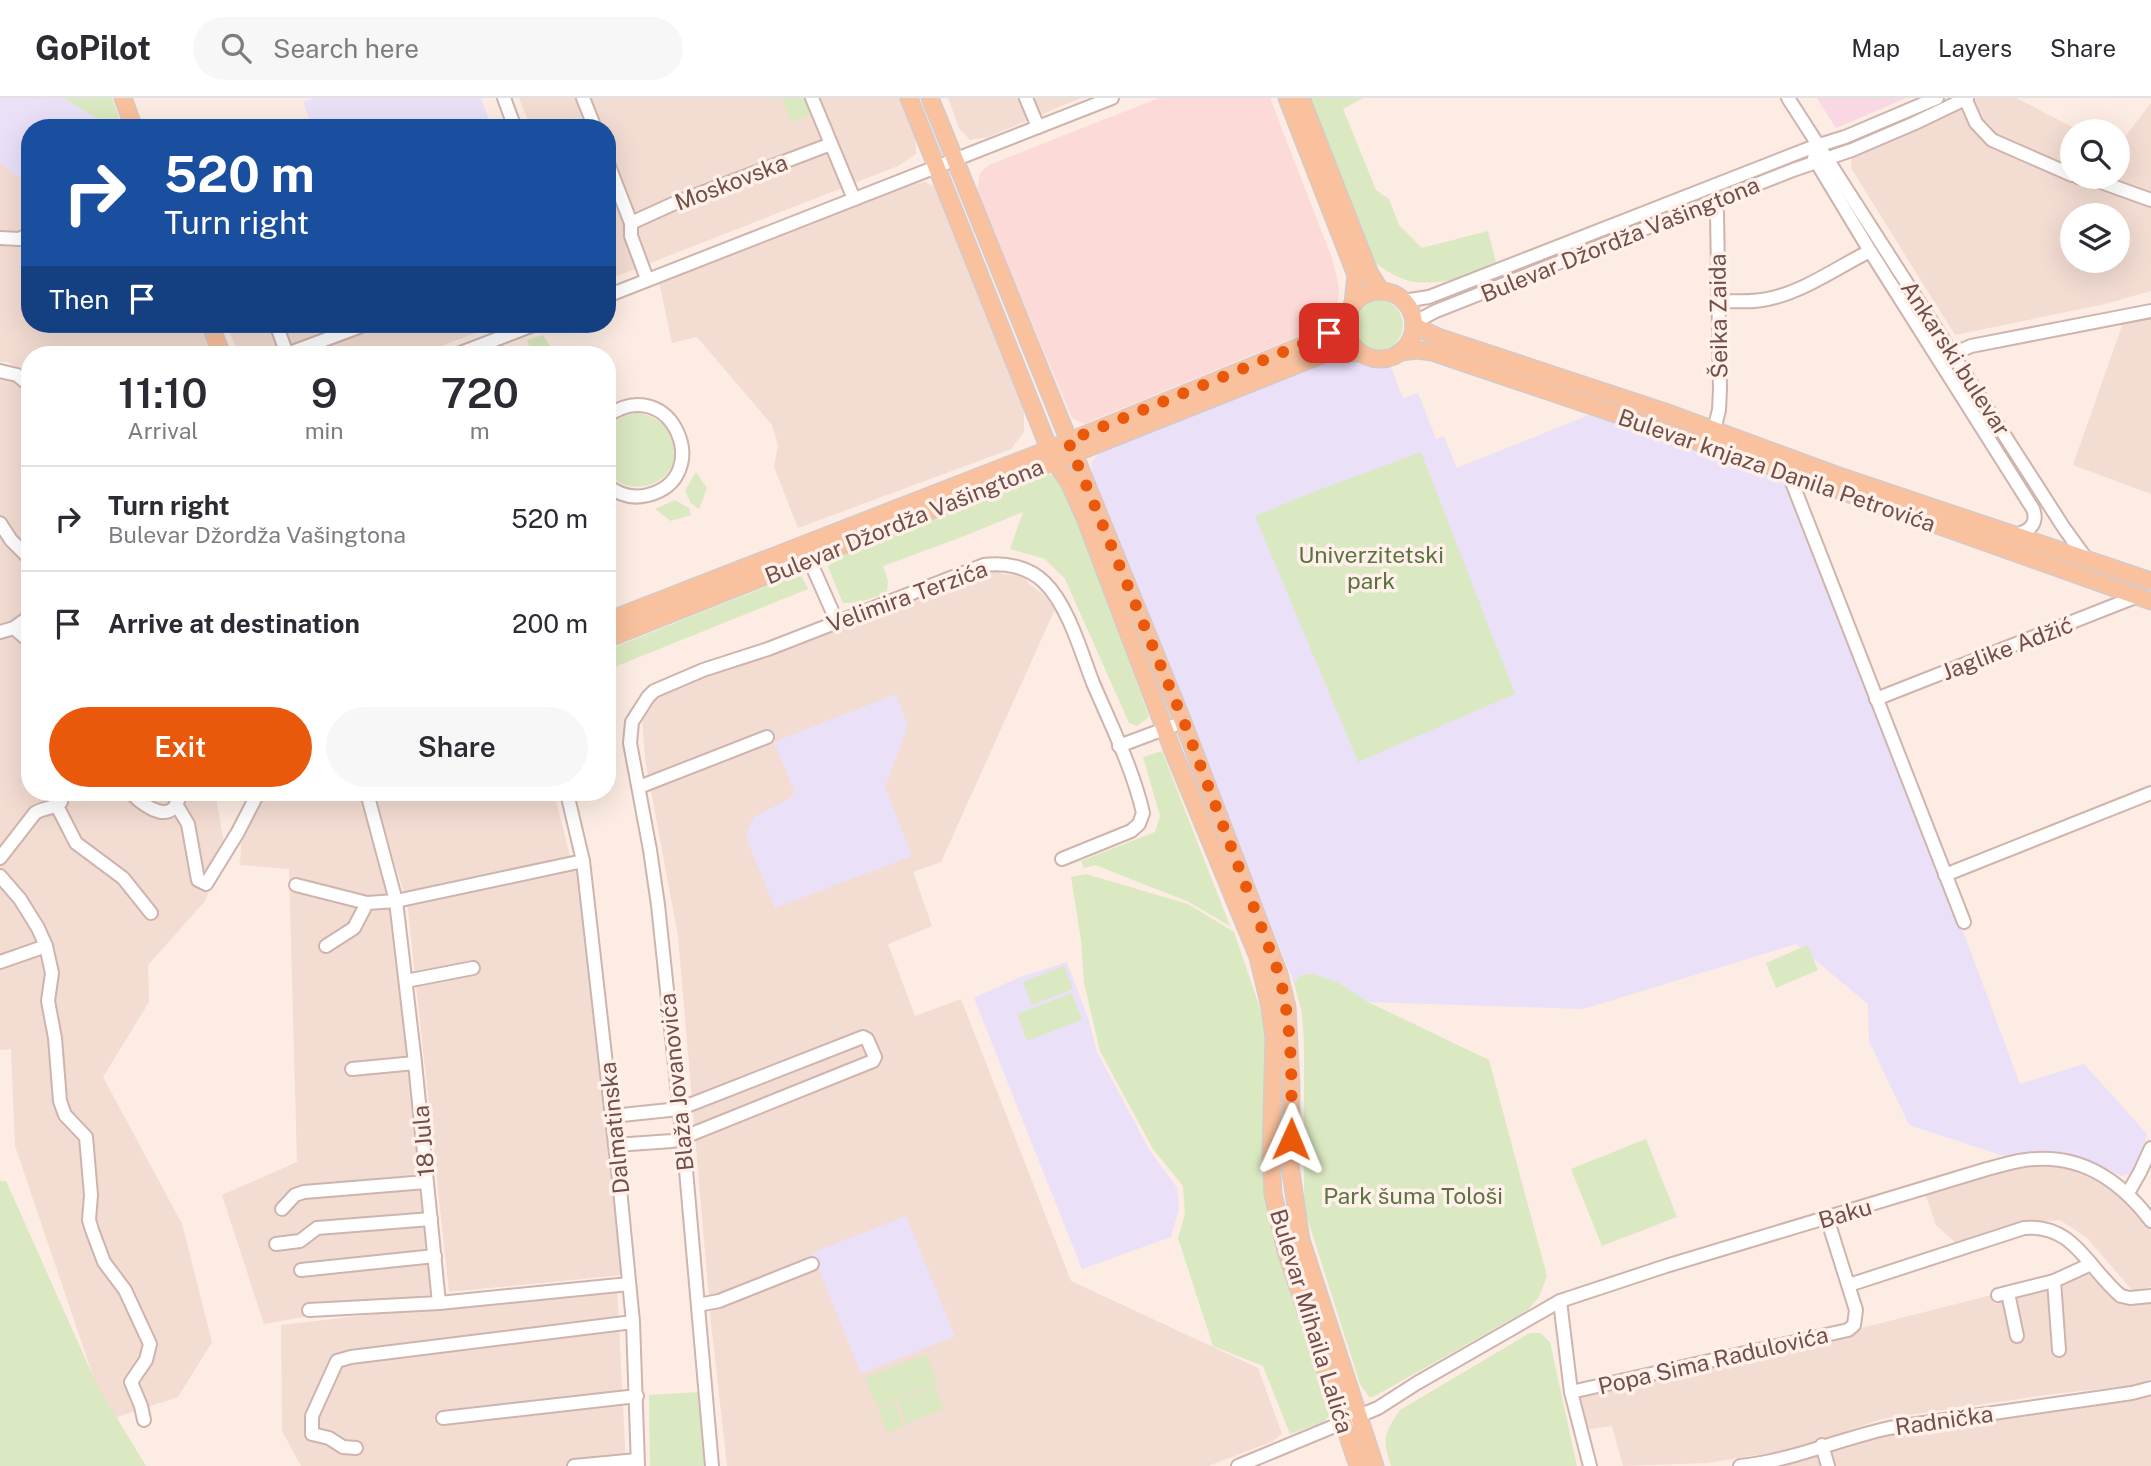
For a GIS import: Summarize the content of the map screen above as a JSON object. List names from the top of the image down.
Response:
{
  "streets": {
    "main road": ["Bulevar Džordža Vašingtona", "Bulevar knjaza Danila Petrovića", "Bulevar Mihaila Lalića"],
    "street": [
      "Moskovska",
      "Šeika Zaida",
      "Ankarski bulevar",
      "Velimira Terzića",
      "Jaglike Adžić",
      "Blaža Jovanovića",
      "Dalmatinska",
      "18 Jula",
      "Baku",
      "Popa Sima Radulovića",
      "Radnička"
    ]
  },
  "crossings": [
    ["Bulevar Džordža Vašingtona", "Šeika Zaida"],
    ["Bulevar Džordža Vašingtona", "Ankarski bulevar"],
    ["Bulevar Džordža Vašingtona", "Bulevar knjaza Danila Petrovića"],
    ["Bulevar Džordža Vašingtona", "Bulevar Mihaila Lalića"],
    ["Šeika Zaida", "Bulevar knjaza Danila Petrovića"],
    ["Ankarski bulevar", "Bulevar knjaza Danila Petrovića"],
    ["Bulevar knjaza Danila Petrovića", "Jaglike Adžić"],
    ["Velimira Terzića", "Blaža Jovanovića"],
    ["Baku", "Bulevar Mihaila Lalića"],
    ["Baku", "Popa Sima Radulovića"]
  ],
  "parks": ["Univerzitetski park", "Park šuma Tološi"],
  "page": {
    "header": "GoPilot",
    "search": "Search here",
    "nav": ["Map", "Layers", "Share"],
    "turn": ["520 m", "Turn right"],
    "then": "Then",
    "eta": [
      "11:10",
      "Arrival",
      "9",
      "min",
      "720",
      "m"
    ],
    "list": [
      {
        "name": "Turn right",
        "note": "Bulevar Džordža Vašingtona",
        "value": "520 m"
      },
      {
        "name": "Arrive at destination",
        "value": "200 m"
      }
    ],
    "buttons": ["Exit", "Share"]
  }
}
